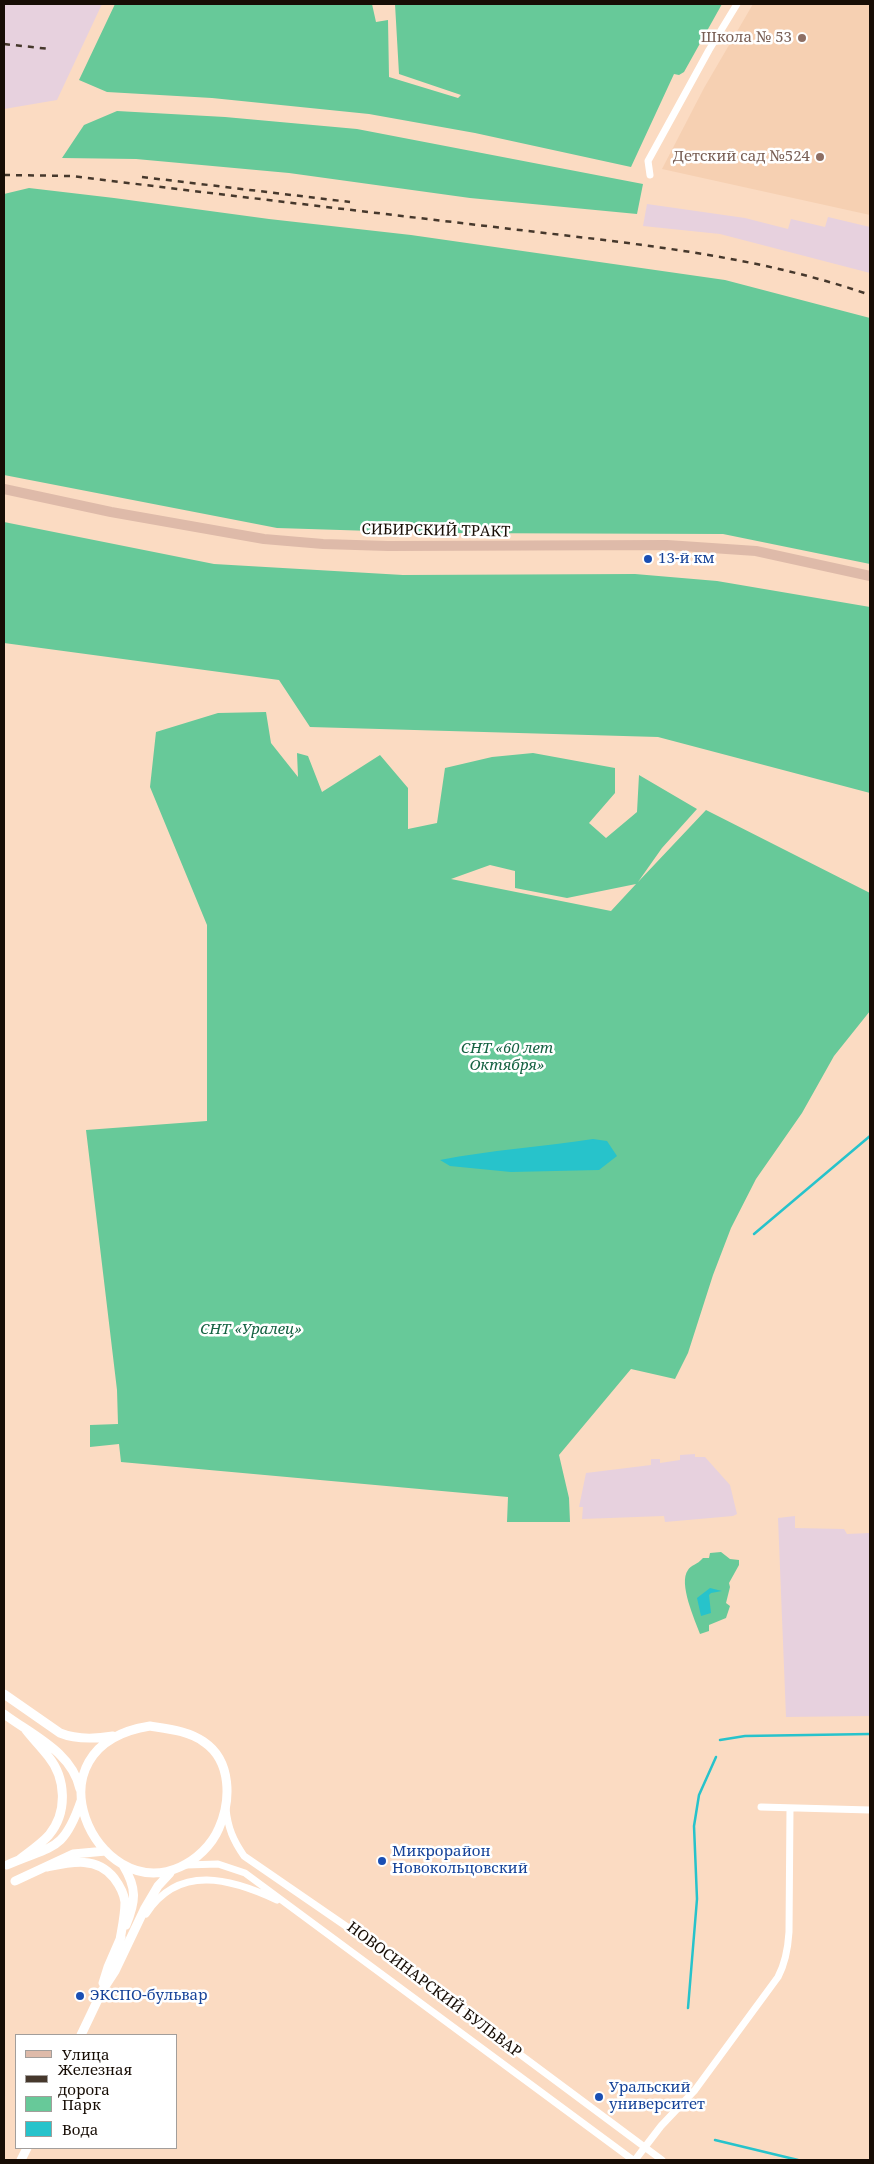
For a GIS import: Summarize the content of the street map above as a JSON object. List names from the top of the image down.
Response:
{
  "streets": {
    "main road": ["СИБИРСКИЙ ТРАКТ"],
    "street": ["НОВОСИНАРСКИЙ БУЛЬВАР"]
  },
  "parks": ["СНТ «60 лет Октября»", "СНТ «Уралец»"],
  "places": [
    "Школа № 53",
    "Детский сад №524",
    "13-й км",
    "Микрорайон Новокольцовский",
    "ЭКСПО-бульвар",
    "Уральский университет"
  ],
  "legend": [
    "Улица",
    "Железная дорога",
    "Парк",
    "Вода"
  ]
}
